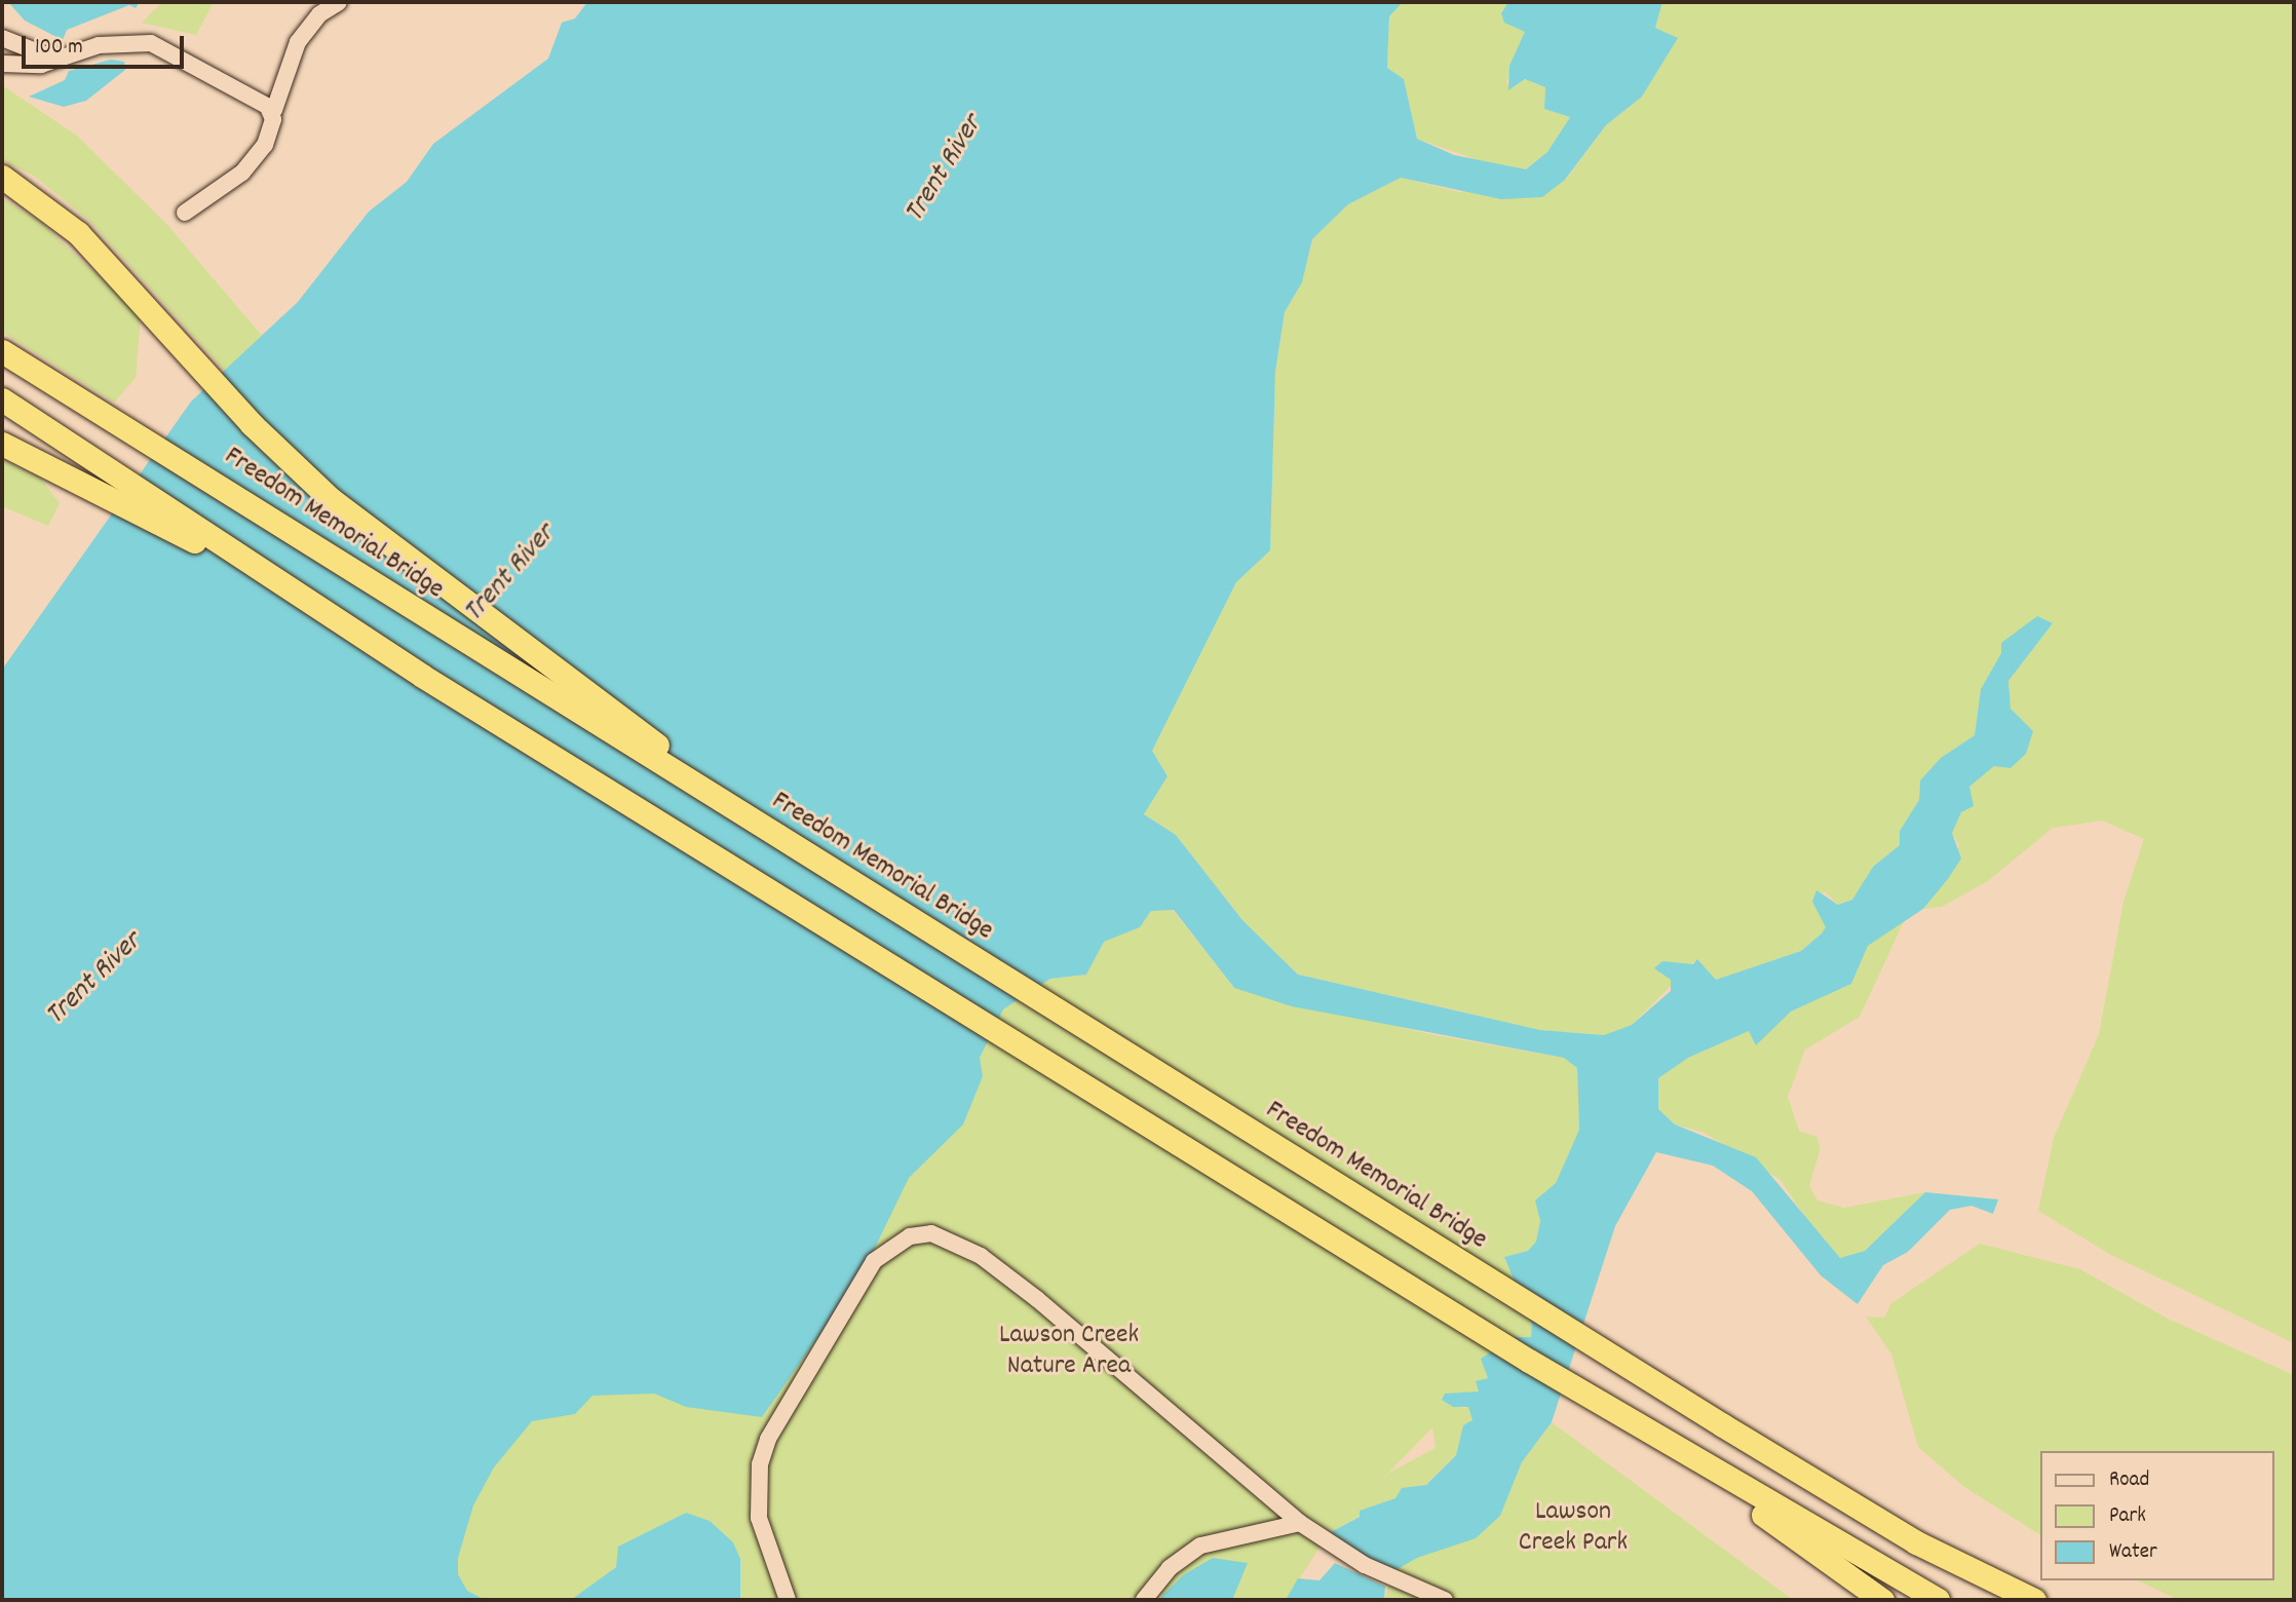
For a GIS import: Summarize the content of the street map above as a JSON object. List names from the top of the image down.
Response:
{
  "streets": {
    "highway": ["Freedom Memorial Bridge"]
  },
  "water": ["Trent River"],
  "parks": ["Lawson Creek Nature Area", "Lawson Creek Park"],
  "legend": ["Road", "Park", "Water"],
  "scale_bar": "100 m"
}
